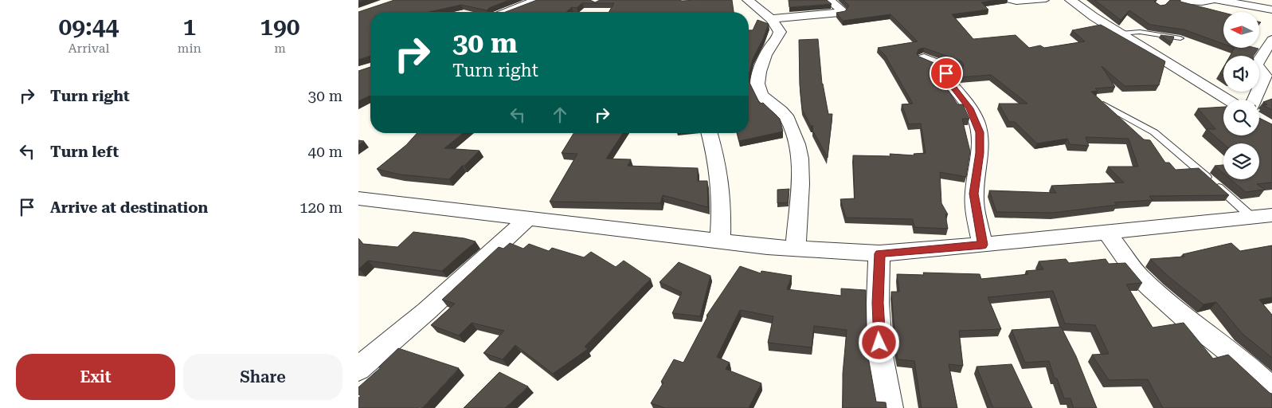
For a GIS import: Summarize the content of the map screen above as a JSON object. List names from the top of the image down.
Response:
{
  "north": "left",
  "page": {
    "eta": [
      "09:44",
      "Arrival",
      "1",
      "min",
      "190",
      "m"
    ],
    "turn": ["30 m", "Turn right"],
    "list": [
      {
        "name": "Turn right",
        "value": "30 m"
      },
      {
        "name": "Turn left",
        "value": "40 m"
      },
      {
        "name": "Arrive at destination",
        "value": "120 m"
      }
    ],
    "buttons": ["Exit", "Share"]
  }
}
